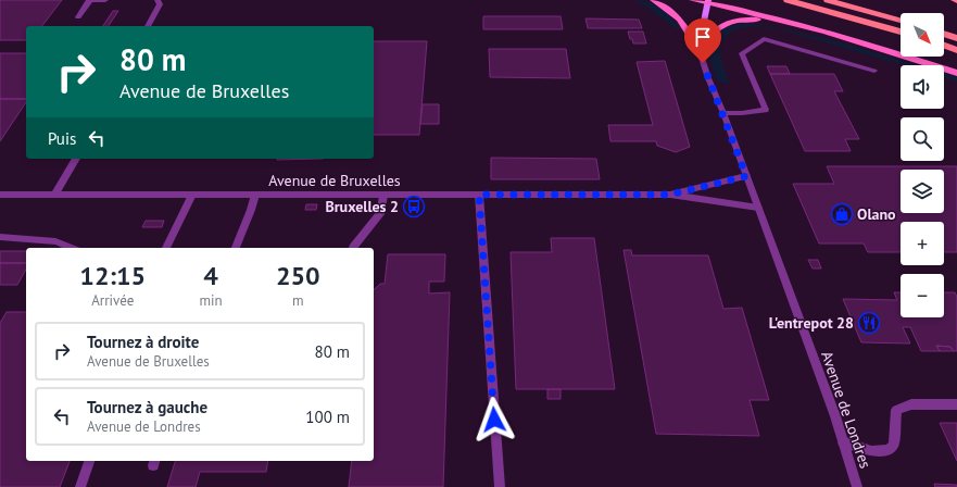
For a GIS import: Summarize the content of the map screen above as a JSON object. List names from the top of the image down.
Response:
{
  "streets": {
    "street": ["Avenue de Bruxelles", "Avenue de Londres"]
  },
  "crossings": [
    ["Avenue de Bruxelles", "Avenue de Londres"]
  ],
  "places": {
    "bus stop": ["Bruxelles 2"],
    "shop": ["Olano"],
    "restaurant": ["L'entrepot 28"]
  },
  "north": "bottom right",
  "page": {
    "map_buttons": ["+", "−"],
    "turn": ["80 m", "Avenue de Bruxelles"],
    "then": "Puis",
    "eta": [
      "12:15",
      "Arrivée",
      "4",
      "min",
      "250",
      "m"
    ],
    "list": [
      {
        "name": "Tournez à droite",
        "note": "Avenue de Bruxelles",
        "value": "80 m"
      },
      {
        "name": "Tournez à gauche",
        "note": "Avenue de Londres",
        "value": "100 m"
      }
    ]
  }
}
